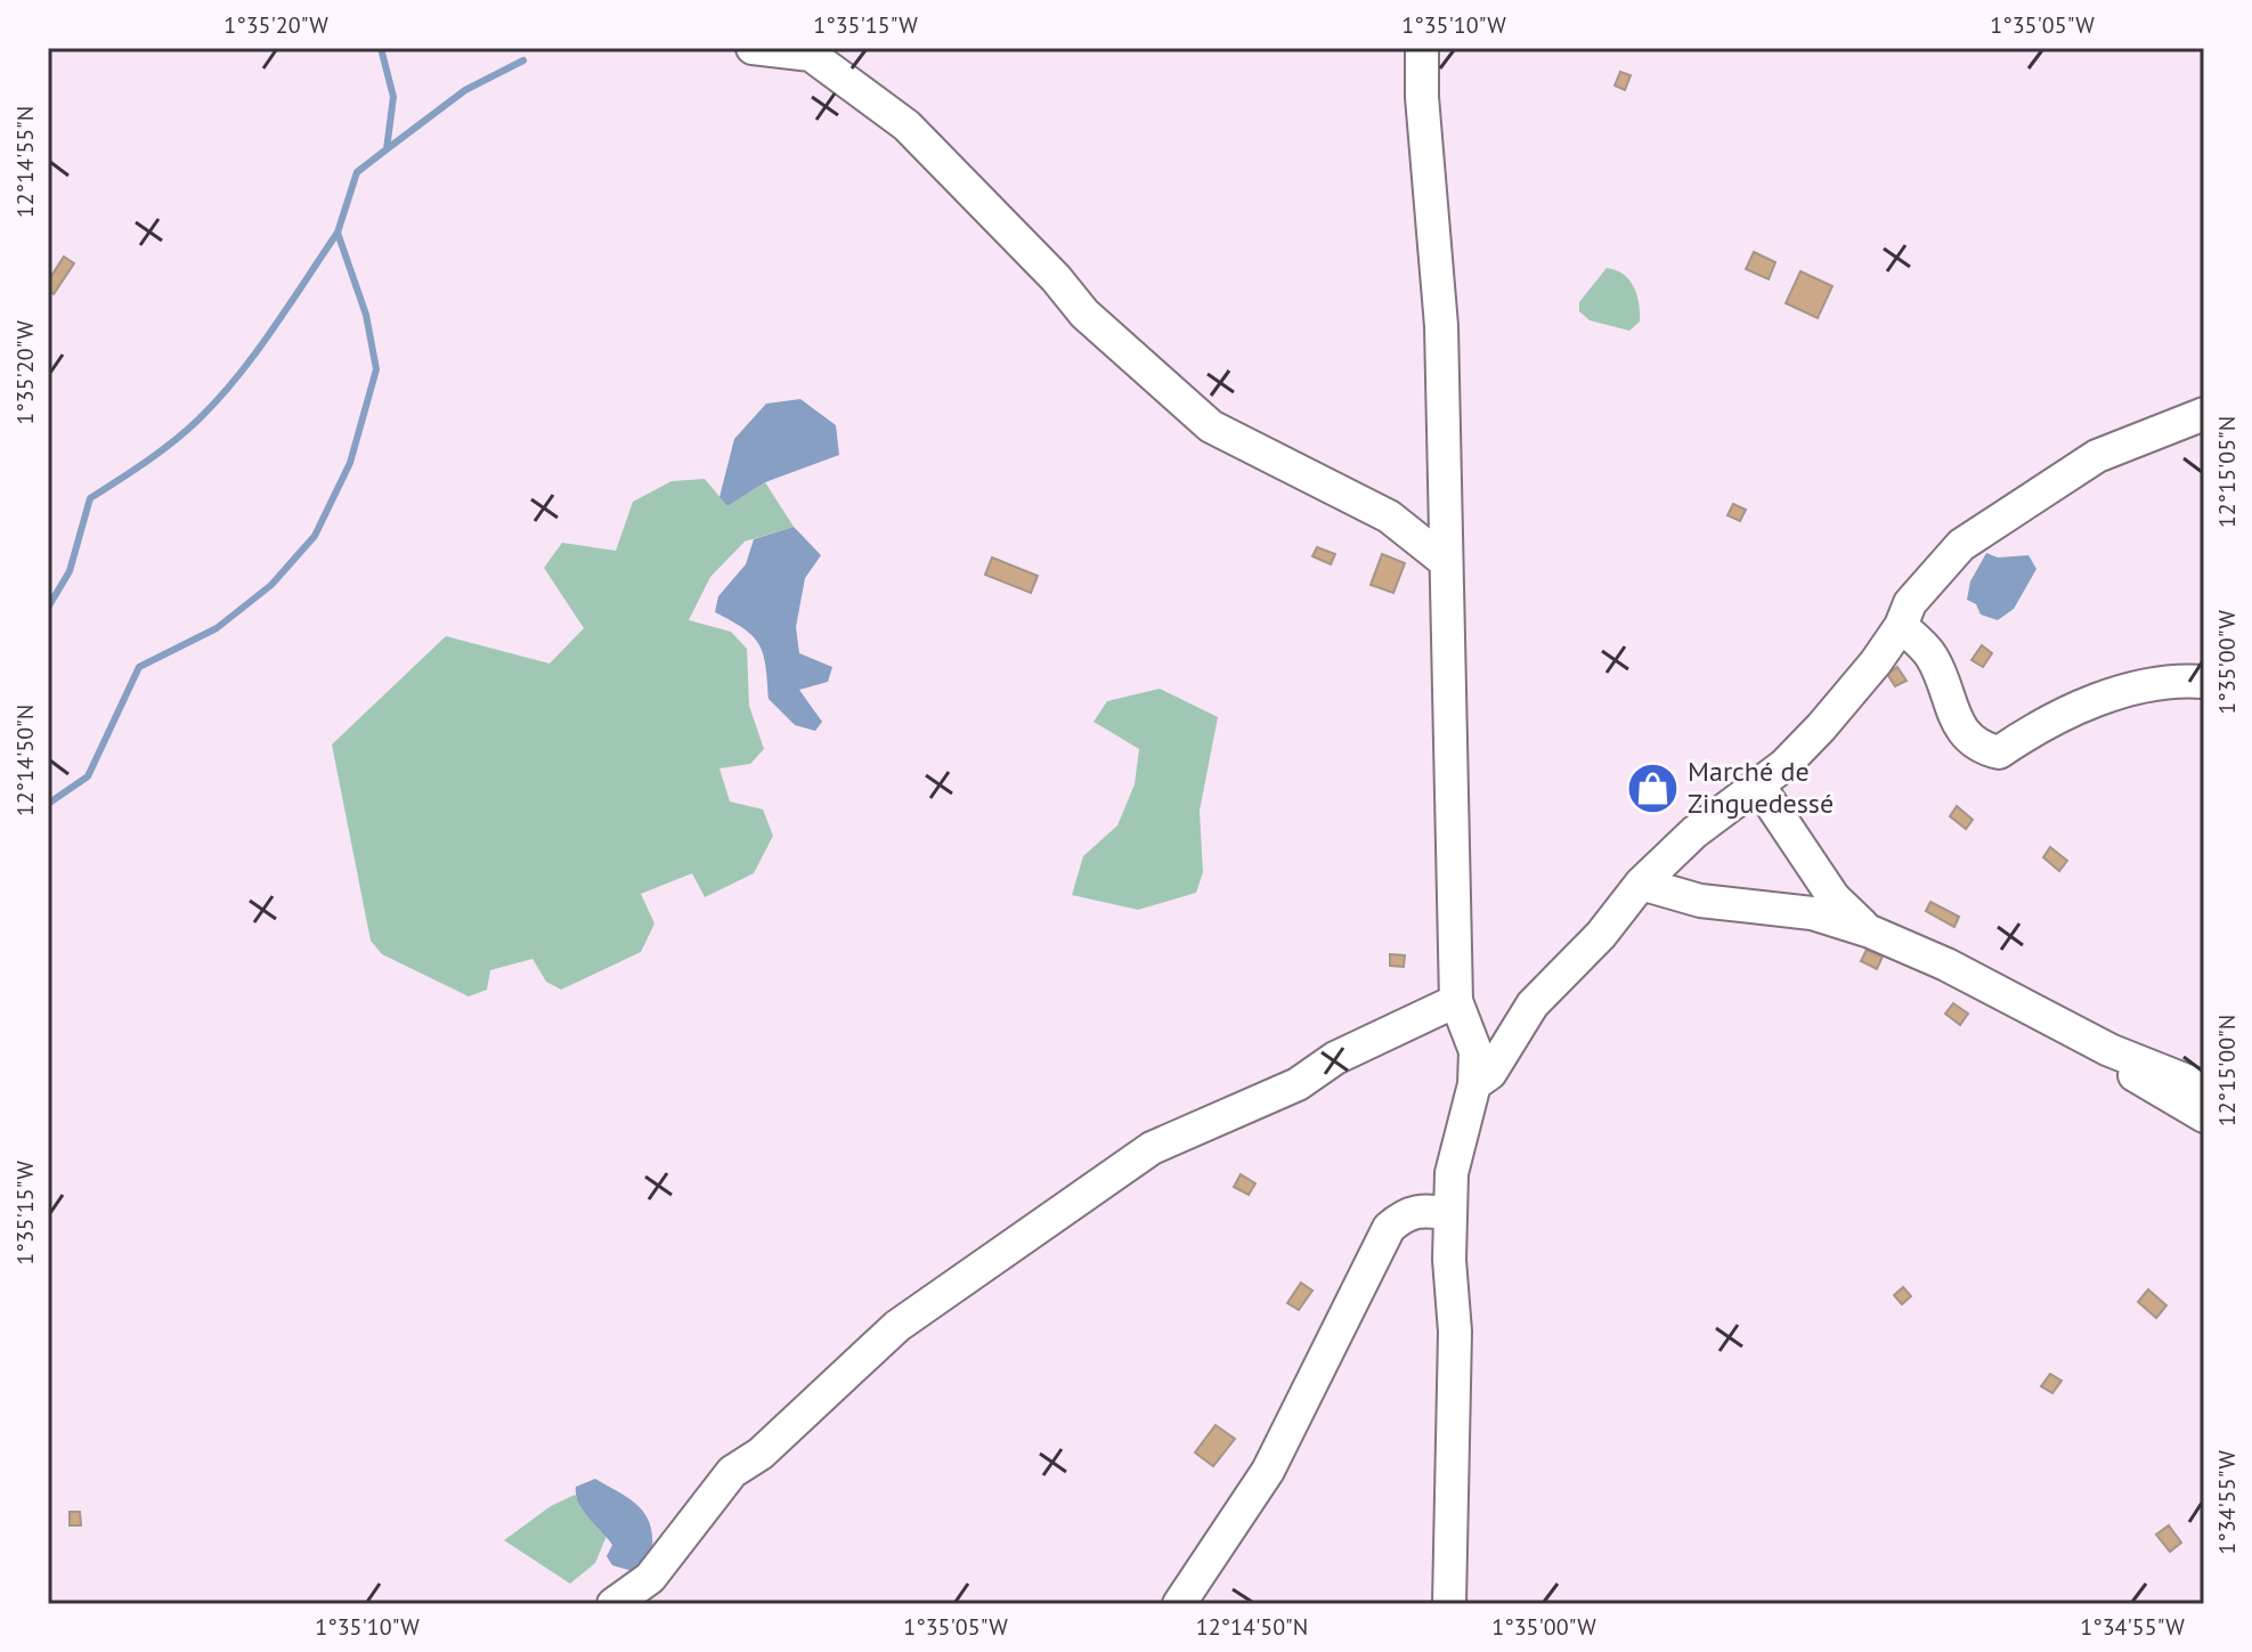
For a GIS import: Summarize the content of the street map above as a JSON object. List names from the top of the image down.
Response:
{
  "places": {
    "shop": ["Marché de Zinguedessé"]
  },
  "coordinates": [
    "1°35'20\"W",
    "1°35'15\"W",
    "1°35'10\"W",
    "1°35'05\"W",
    "12°14'55\"N",
    "12°15'05\"N",
    "1°35'00\"W",
    "12°14'50\"N",
    "12°15'00\"N",
    "1°34'55\"W"
  ]
}
